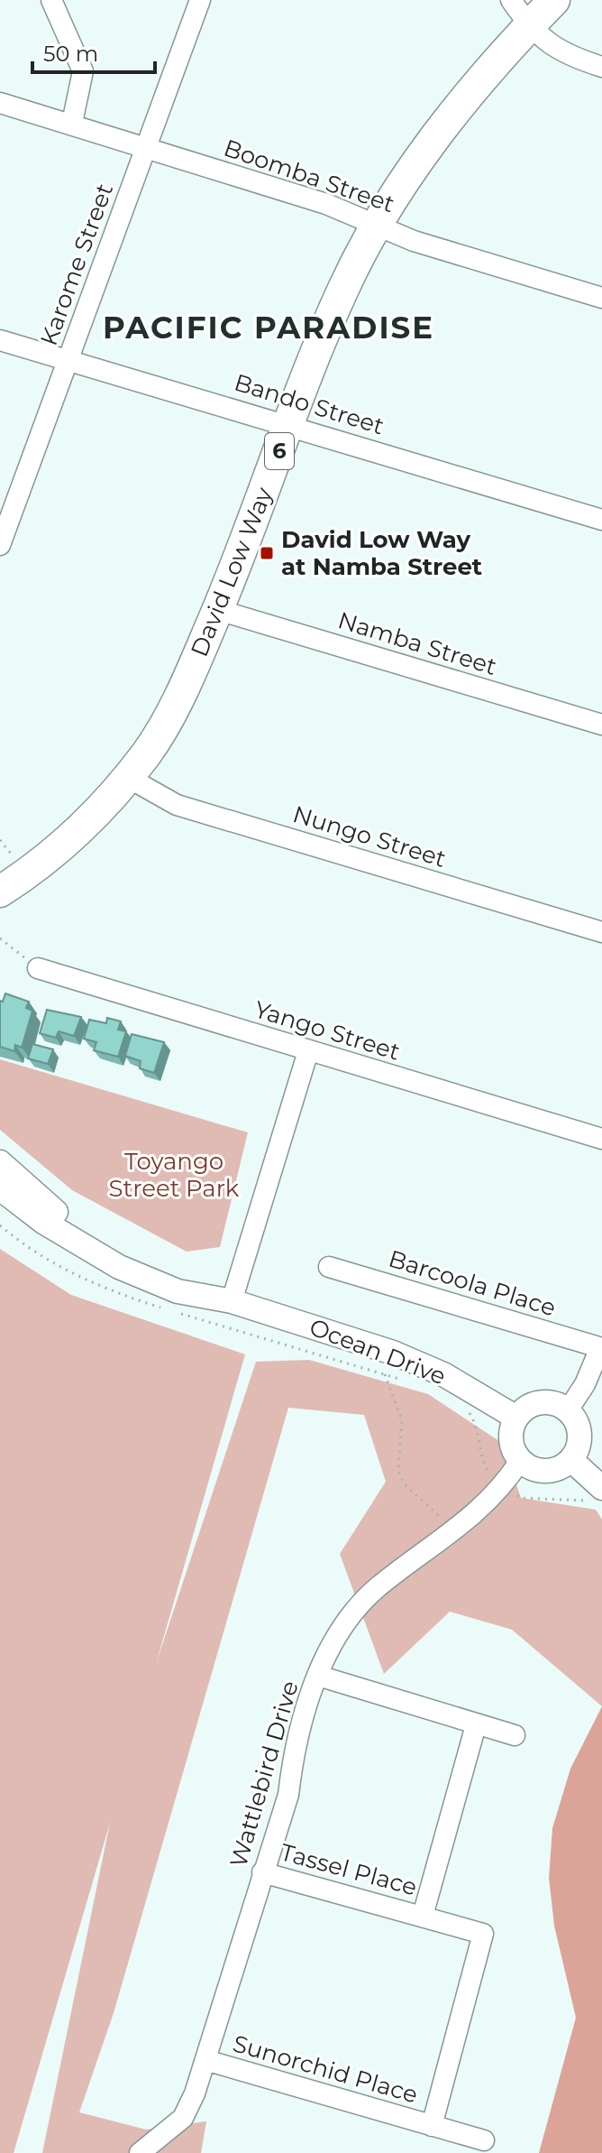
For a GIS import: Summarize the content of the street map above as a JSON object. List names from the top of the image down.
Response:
{
  "streets": {
    "main road": ["6", "David Low Way"],
    "street": [
      "Boomba Street",
      "Karome Street",
      "Bando Street",
      "Namba Street",
      "Nungo Street",
      "Yango Street",
      "Barcoola Place",
      "Ocean Drive",
      "Wattlebird Drive",
      "Tassel Place",
      "Sunorchid Place"
    ]
  },
  "crossings": [
    ["Boomba Street", "Karome Street"],
    ["Boomba Street", "David Low Way"],
    ["Karome Street", "Bando Street"],
    ["Bando Street", "David Low Way"],
    ["David Low Way", "Namba Street"],
    ["David Low Way", "Nungo Street"],
    ["Ocean Drive", "Wattlebird Drive"],
    ["Wattlebird Drive", "Tassel Place"],
    ["Wattlebird Drive", "Sunorchid Place"],
    ["Tassel Place", "Sunorchid Place"]
  ],
  "districts": ["PACIFIC PARADISE"],
  "parks": ["Toyango Street Park"],
  "places": {
    "transit": ["David Low Way at Namba Street"]
  },
  "scale_bar": "50 m"
}
